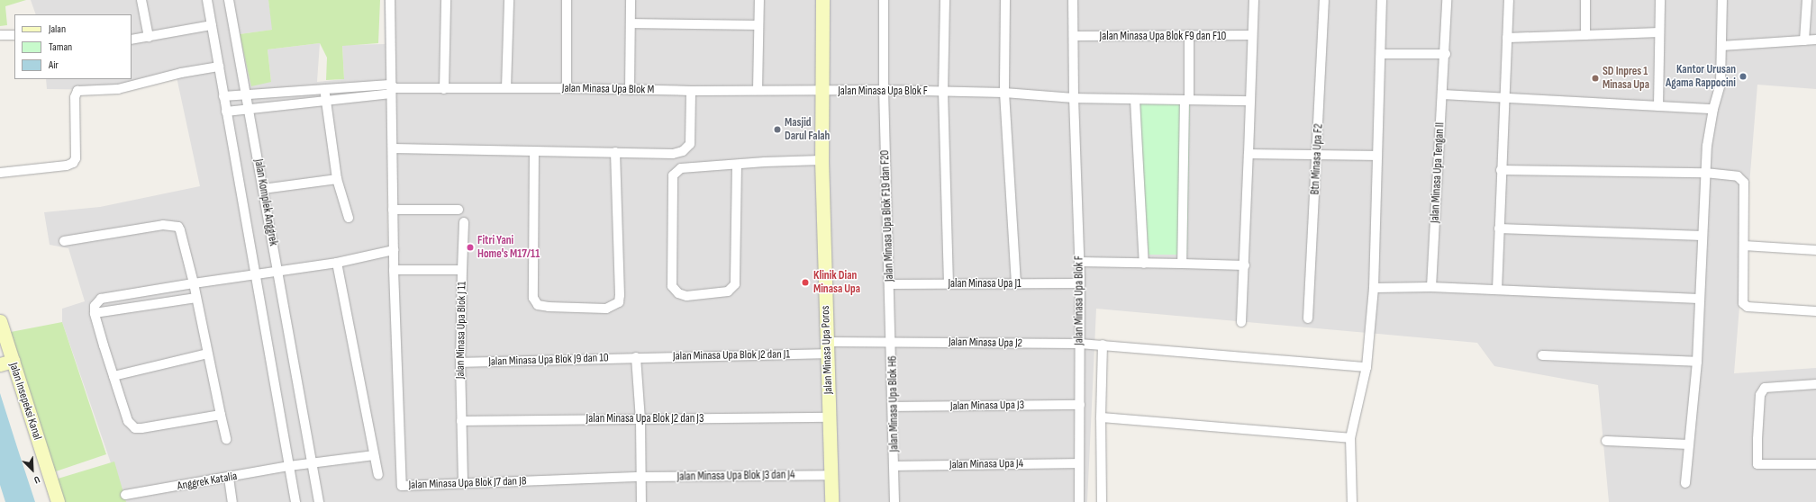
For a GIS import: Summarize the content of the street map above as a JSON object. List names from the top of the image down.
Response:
{
  "streets": {
    "street": [
      "Jalan Minasa Upa Blok F9 dan F10",
      "Jalan Minasa Upa Blok M",
      "Jalan Minasa Upa Blok F",
      "Btn Minasa Upa F2",
      "Jalan Minasa Upa Tengan II",
      "Jalan Komplek Anggrek",
      "Jalan Minasa Upa Blok F19 dan F20",
      "Jalan Minasa Upa J1",
      "Jalan Minasa Upa Blok J 11",
      "Jalan Minasa Upa J2",
      "Jalan Minasa Upa Poros",
      "Jalan Minasa Upa Blok J2 dan J1",
      "Jalan Minasa Upa Blok J9 dan 10",
      "Jalan Insepeksi Kanal",
      "Jalan Minasa Upa Blok H6",
      "Jalan Minasa Upa J3",
      "Jalan Minasa Upa Blok J2 dan J3",
      "Jalan Minasa Upa J4",
      "Jalan Minasa Upa Blok J3 dan J4",
      "Anggrek Katalia",
      "Jalan Minasa Upa Blok J7 dan J8"
    ]
  },
  "crossings": [
    ["Jalan Minasa Upa Blok F9 dan F10", "Jalan Minasa Upa Blok F"],
    ["Jalan Minasa Upa Blok M", "Jalan Minasa Upa Blok F"],
    ["Jalan Minasa Upa Blok M", "Jalan Minasa Upa Poros"],
    ["Jalan Minasa Upa Blok F", "Jalan Minasa Upa Blok F19 dan F20"],
    ["Jalan Minasa Upa Blok F", "Jalan Minasa Upa J1"],
    ["Jalan Minasa Upa Blok F", "Jalan Minasa Upa J2"],
    ["Jalan Minasa Upa Blok F", "Jalan Minasa Upa Poros"],
    ["Jalan Minasa Upa Blok F", "Jalan Minasa Upa J3"],
    ["Jalan Minasa Upa Blok F", "Jalan Minasa Upa J4"],
    ["Jalan Komplek Anggrek", "Anggrek Katalia"],
    ["Jalan Minasa Upa Blok F19 dan F20", "Jalan Minasa Upa J1"],
    ["Jalan Minasa Upa Blok F19 dan F20", "Jalan Minasa Upa J2"],
    ["Jalan Minasa Upa Blok F19 dan F20", "Jalan Minasa Upa Blok H6"],
    ["Jalan Minasa Upa Blok J 11", "Jalan Minasa Upa Blok J9 dan 10"],
    ["Jalan Minasa Upa Blok J 11", "Jalan Minasa Upa Blok J2 dan J3"],
    ["Jalan Minasa Upa Blok J 11", "Jalan Minasa Upa Blok J7 dan J8"],
    ["Jalan Minasa Upa J2", "Jalan Minasa Upa Poros"],
    ["Jalan Minasa Upa J2", "Jalan Minasa Upa Blok J2 dan J1"],
    ["Jalan Minasa Upa J2", "Jalan Minasa Upa Blok H6"],
    ["Jalan Minasa Upa Poros", "Jalan Minasa Upa Blok J2 dan J1"],
    ["Jalan Minasa Upa Poros", "Jalan Minasa Upa Blok J2 dan J3"],
    ["Jalan Minasa Upa Poros", "Jalan Minasa Upa Blok J3 dan J4"],
    ["Jalan Minasa Upa Blok J2 dan J1", "Jalan Minasa Upa Blok J9 dan 10"],
    ["Jalan Minasa Upa Blok H6", "Jalan Minasa Upa J3"],
    ["Jalan Minasa Upa Blok H6", "Jalan Minasa Upa J4"],
    ["Jalan Minasa Upa Blok J3 dan J4", "Jalan Minasa Upa Blok J7 dan J8"]
  ],
  "places": [
    "Kantor Urusan Agama Rappocini",
    "SD Inpres 1 Minasa Upa",
    "Masjid Darul Falah",
    "Fitri Yani Home's M17/11",
    "Klinik Dian Minasa Upa"
  ],
  "legend": ["Jalan", "Taman", "Air"],
  "north": "bottom right"
}
